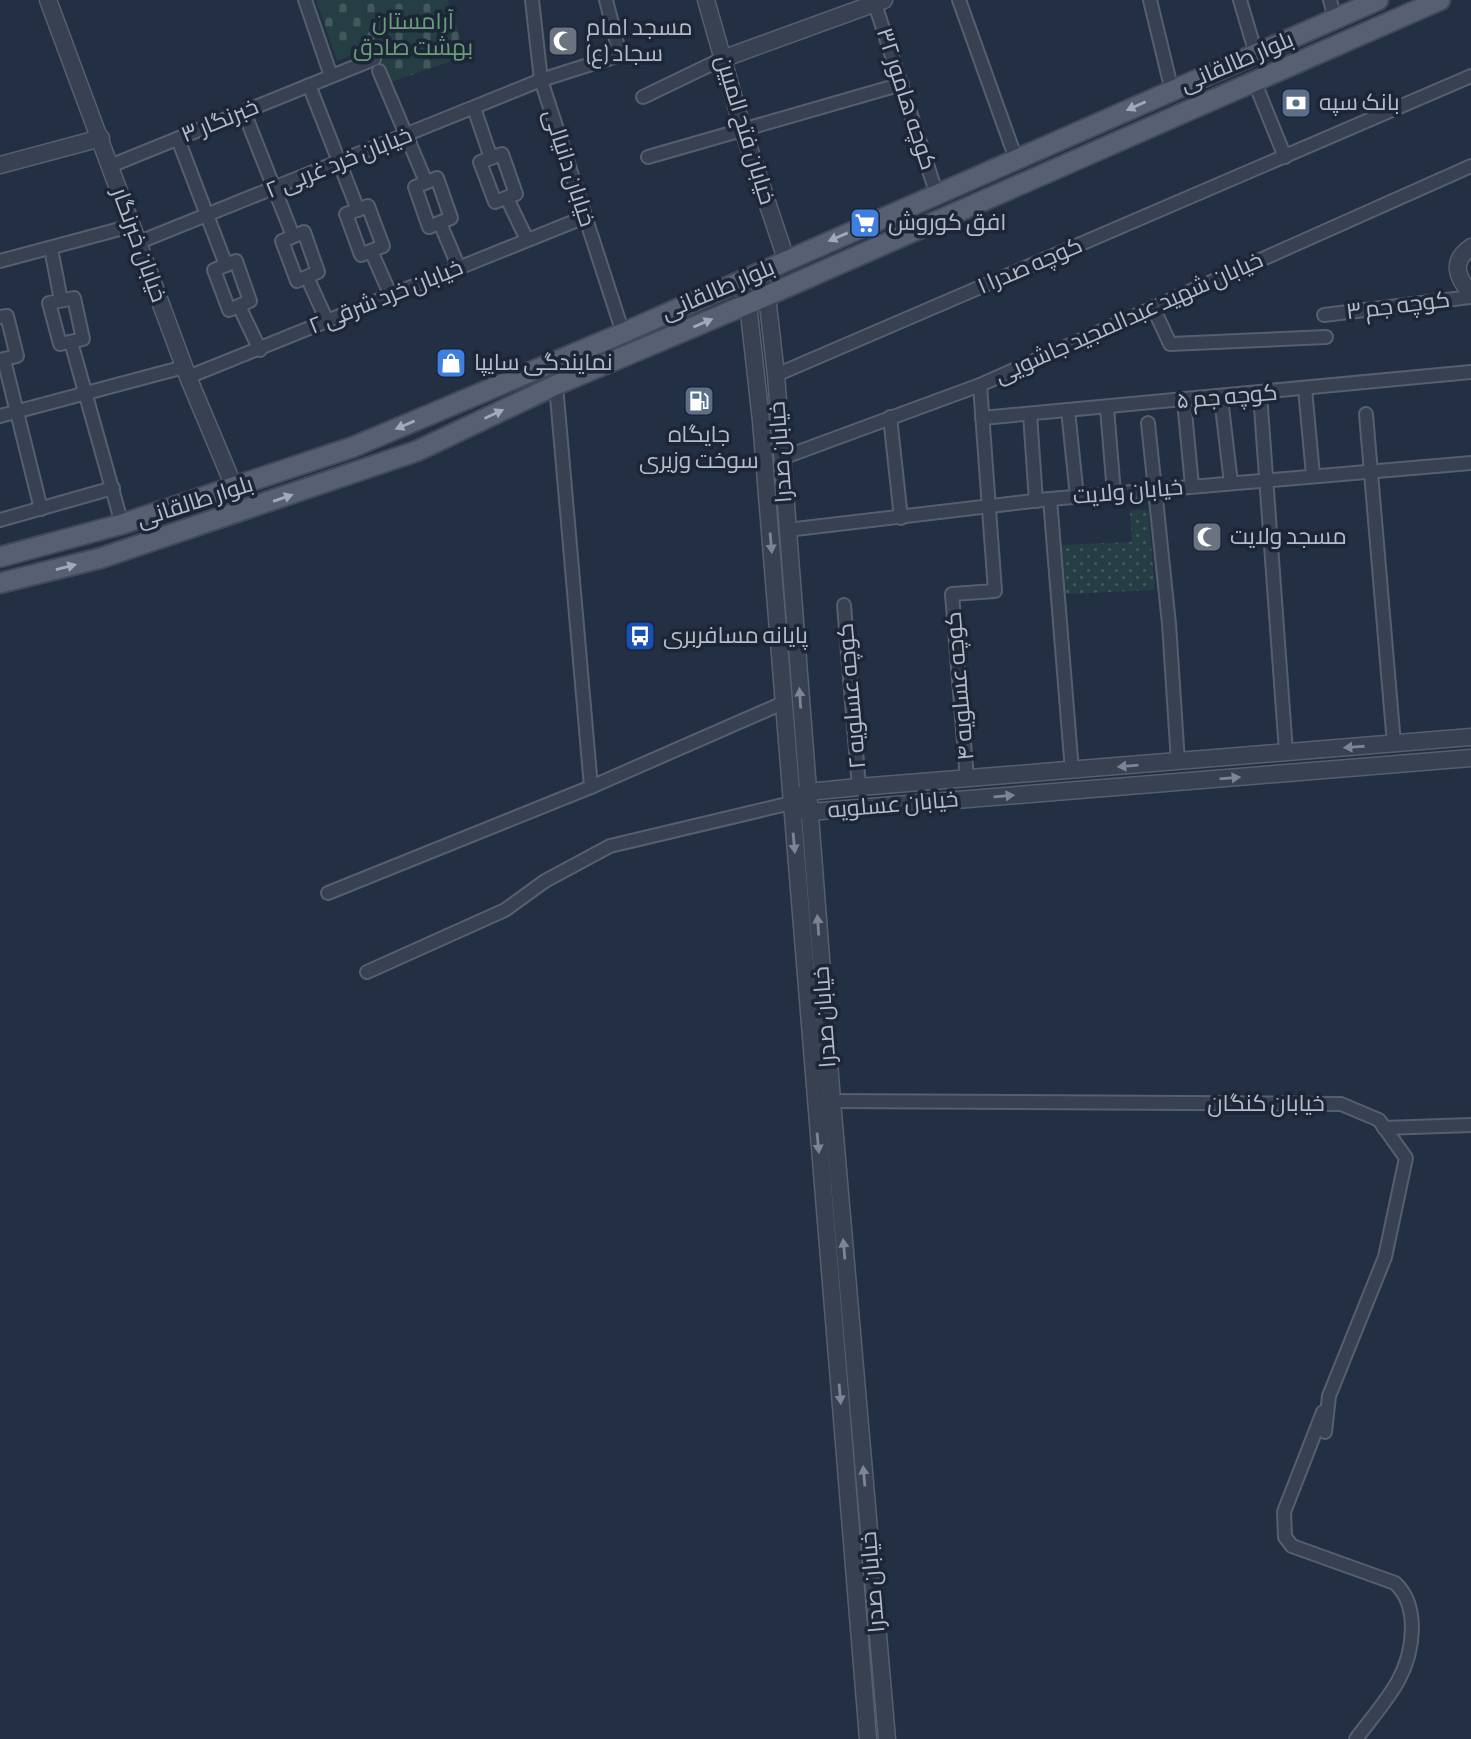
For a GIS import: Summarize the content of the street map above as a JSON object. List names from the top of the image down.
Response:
{
  "streets": {
    "main road": ["بلوار طالقانی"],
    "street": [
      "کوچه هامور ۳۲",
      "خبرنگار ۳",
      "خیابان فتح المبین",
      "خیابان خرد غربی ۲",
      "خیابان دانیالی",
      "خیابان خبرنگار",
      "کوچه صدرا ۱",
      "خیابان خرد شرقی ۲",
      "کوچه جم ۳",
      "خیابان شهید عبدالمجید جاشویی",
      "کوچه جم ۵",
      "خیابان صدرا",
      "خیابان ولایت",
      "کوچه عسلویه ۴",
      "کوچه عسلویه ۲",
      "خیابان عسلویه",
      "خیابان کنگان"
    ]
  },
  "crossings": [
    ["بلوار طالقانی", "کوچه هامور ۳۲"],
    ["بلوار طالقانی", "خیابان فتح المبین"],
    ["بلوار طالقانی", "خیابان دانیالی"],
    ["بلوار طالقانی", "خیابان خبرنگار"],
    ["بلوار طالقانی", "خیابان صدرا"],
    ["خبرنگار ۳", "خیابان خرد غربی ۲"],
    ["خبرنگار ۳", "خیابان خبرنگار"],
    ["خیابان خرد غربی ۲", "خیابان دانیالی"],
    ["خیابان خرد غربی ۲", "خیابان خبرنگار"],
    ["خیابان دانیالی", "خیابان خرد شرقی ۲"],
    ["خیابان خبرنگار", "خیابان خرد شرقی ۲"],
    ["کوچه صدرا ۱", "خیابان صدرا"],
    ["خیابان شهید عبدالمجید جاشویی", "خیابان صدرا"],
    ["خیابان صدرا", "خیابان ولایت"],
    ["خیابان صدرا", "خیابان عسلویه"],
    ["خیابان صدرا", "خیابان کنگان"],
    ["خیابان ولایت", "کوچه عسلویه ۴"],
    ["کوچه عسلویه ۴", "خیابان عسلویه"],
    ["کوچه عسلویه ۲", "خیابان عسلویه"]
  ],
  "parks": ["آرامستان بهشت صادق"],
  "places": {
    "mosque": ["مسجد امام سجاد (ع)", "مسجد ولایت"],
    "bank": ["بانک سپه"],
    "supermarket": ["افق کوروش"],
    "shop": ["نمایندگی سایپا"],
    "fuel station": ["جایگاه سوخت وزیری"],
    "bus stop": ["پایانه مسافربری"]
  }
}
